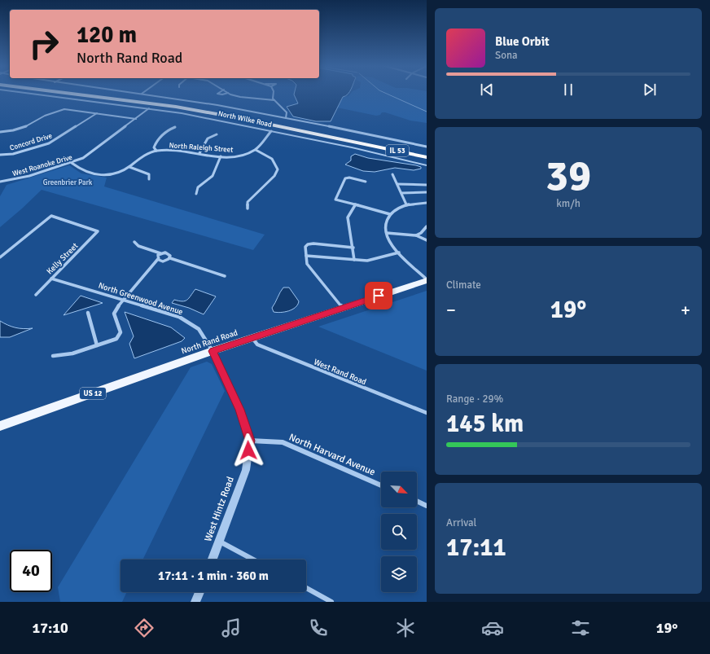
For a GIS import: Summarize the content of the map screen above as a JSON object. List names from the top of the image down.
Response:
{
  "streets": {
    "highway": ["IL 53"],
    "main road": ["North Rand Road", "US 12"],
    "street": [
      "North Wilke Road",
      "Concord Drive",
      "North Raleigh Street",
      "West Roanoke Drive",
      "Kelly Street",
      "North Greenwood Avenue",
      "West Rand Road",
      "North Harvard Avenue",
      "West Hintz Road"
    ]
  },
  "crossings": [
    ["North Wilke Road", "North Raleigh Street"],
    ["North Wilke Road", "West Roanoke Drive"],
    ["North Raleigh Street", "West Roanoke Drive"],
    ["Kelly Street", "North Greenwood Avenue"],
    ["North Greenwood Avenue", "North Rand Road"],
    ["North Greenwood Avenue", "West Hintz Road"],
    ["North Rand Road", "West Rand Road"],
    ["North Rand Road", "West Hintz Road"],
    ["North Harvard Avenue", "West Hintz Road"]
  ],
  "parks": ["Greenbrier Park"],
  "north": "bottom right",
  "page": {
    "turn": ["120 m", "North Rand Road"],
    "song": ["Blue Orbit", "Sona"],
    "tile": [
      ["39", "km/h"],
      "Climate",
      ["Range · 29%", "145 km"],
      ["Arrival", "17:11"]
    ],
    "heat": ["−", "19°", "+"],
    "limit": "40",
    "trip": "17:11 · 1 min · 360 m",
    "tabs": ["17:10", "19°"]
  }
}
